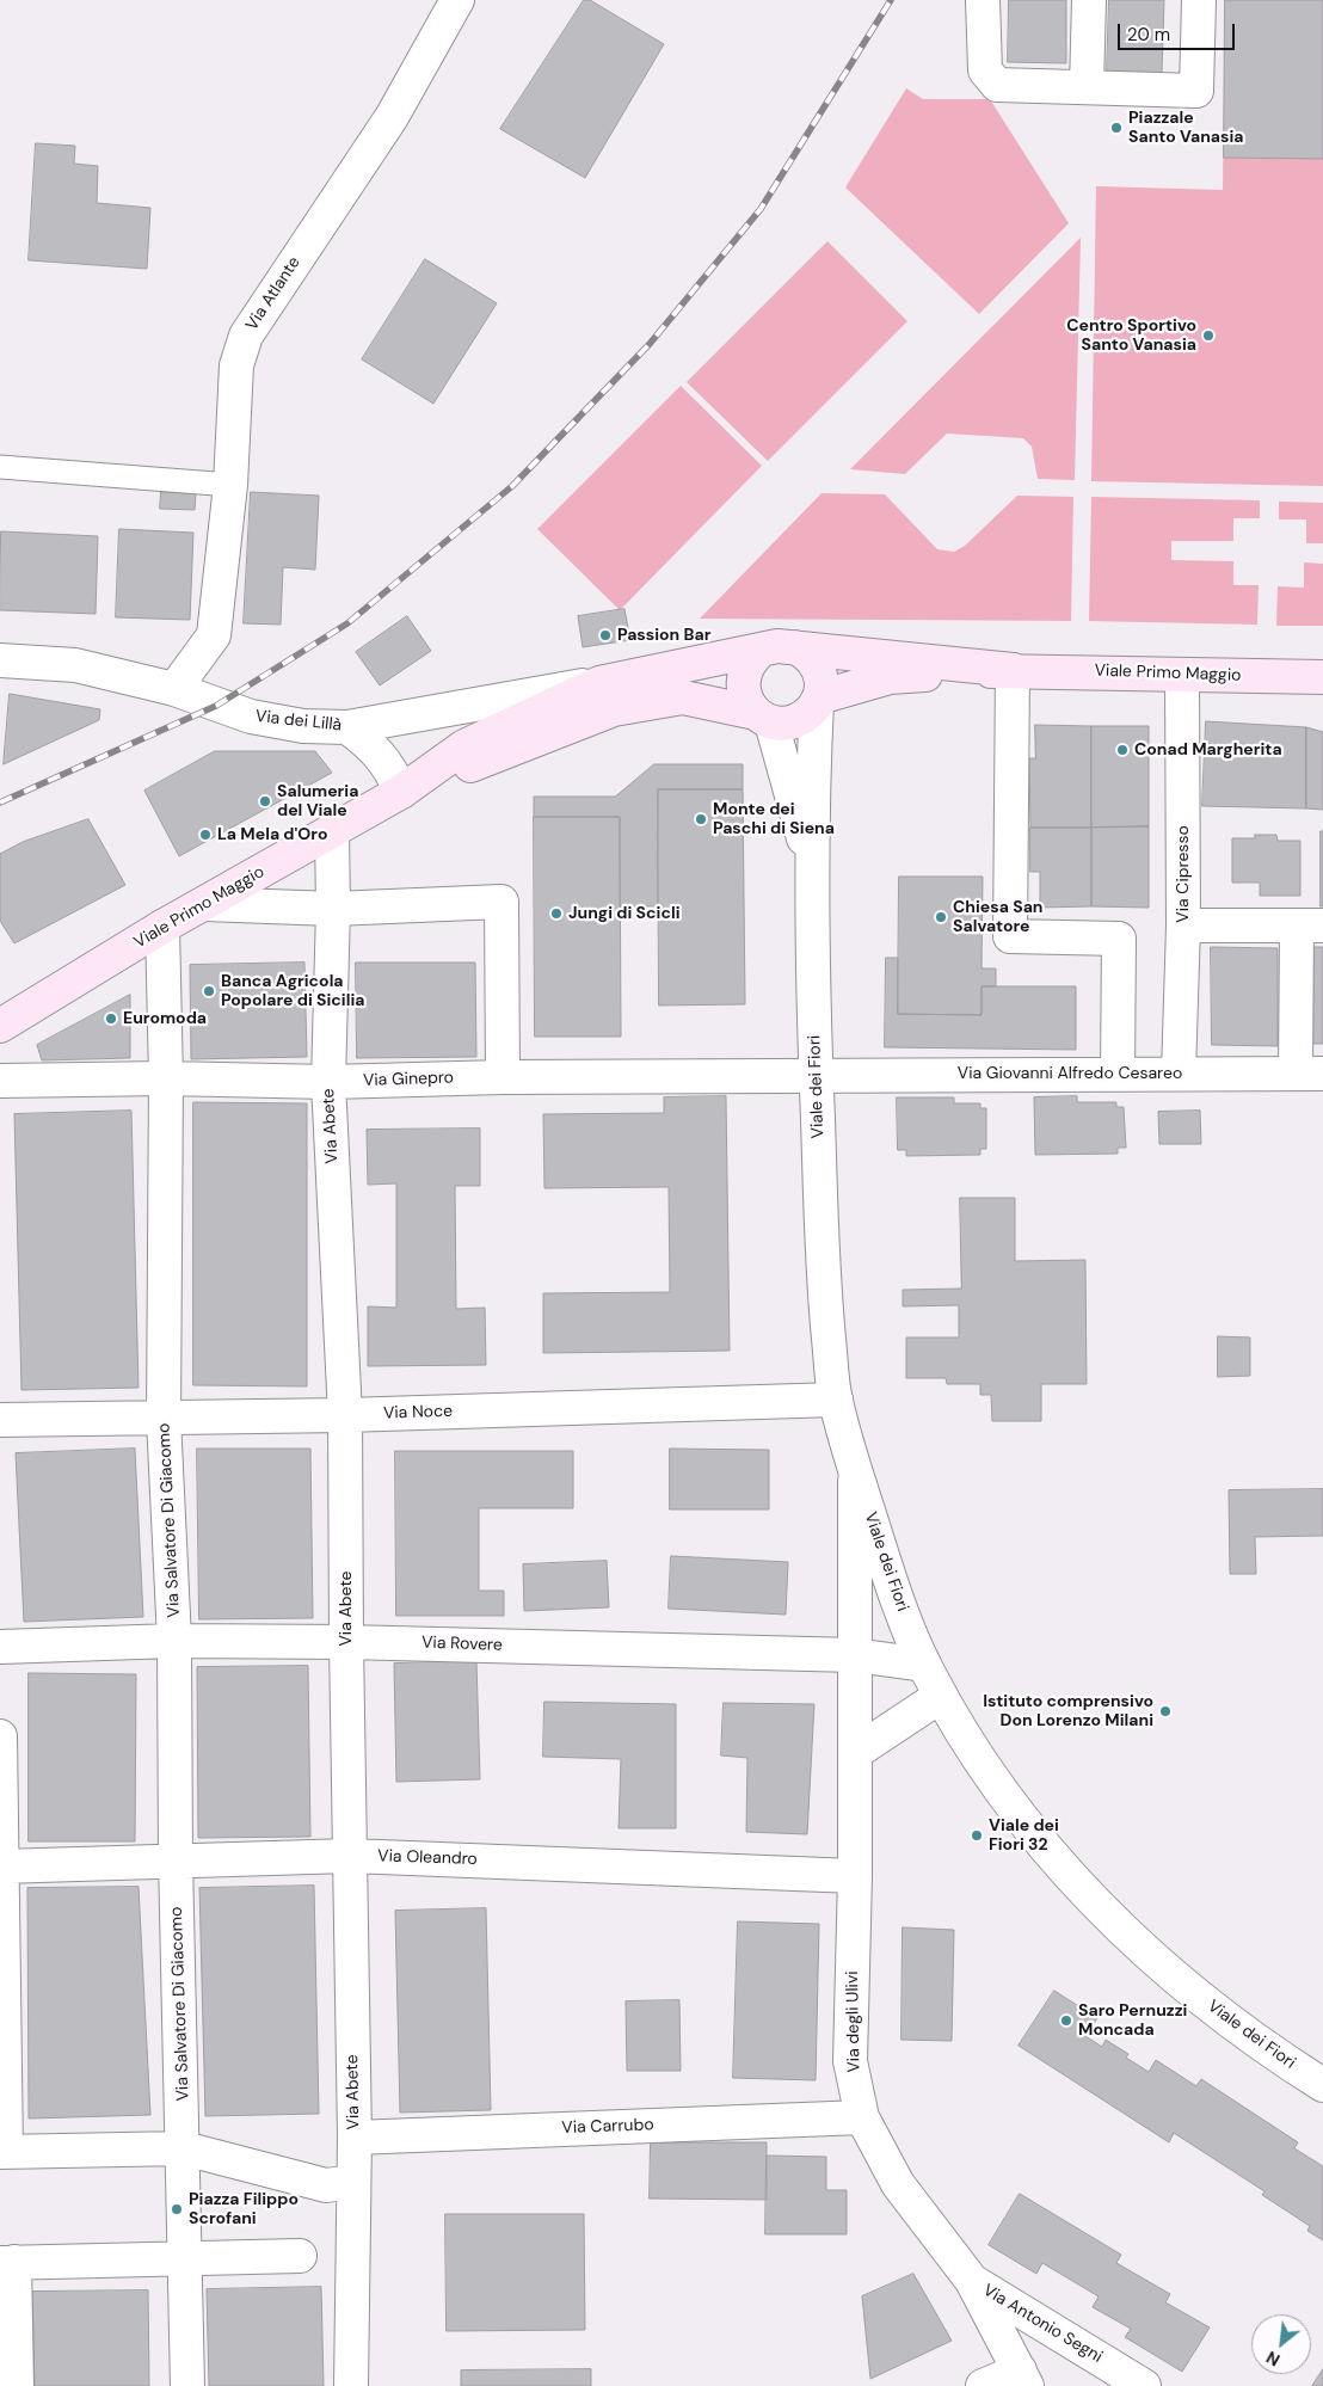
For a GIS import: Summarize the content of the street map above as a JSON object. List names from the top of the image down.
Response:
{
  "streets": {
    "main road": ["Viale Primo Maggio"],
    "street": [
      "Via Atlante",
      "Via dei Lillà",
      "Via Cipresso",
      "Via Giovanni Alfredo Cesareo",
      "Via Ginepro",
      "Viale dei Fiori",
      "Via Abete",
      "Via Noce",
      "Via Salvatore Di Giacomo",
      "Via Rovere",
      "Via Oleandro",
      "Via degli Ulivi",
      "Via Carrubo",
      "Via Antonio Segni"
    ]
  },
  "crossings": [
    ["Via Atlante", "Via dei Lillà"],
    ["Viale Primo Maggio", "Via Cipresso"],
    ["Viale Primo Maggio", "Via Abete"],
    ["Viale Primo Maggio", "Via Salvatore Di Giacomo"],
    ["Via Cipresso", "Via Giovanni Alfredo Cesareo"],
    ["Via Giovanni Alfredo Cesareo", "Via Ginepro"],
    ["Via Giovanni Alfredo Cesareo", "Viale dei Fiori"],
    ["Via Ginepro", "Viale dei Fiori"],
    ["Via Ginepro", "Via Abete"],
    ["Via Ginepro", "Via Salvatore Di Giacomo"],
    ["Viale dei Fiori", "Via Noce"],
    ["Viale dei Fiori", "Via Rovere"],
    ["Viale dei Fiori", "Via degli Ulivi"],
    ["Via Abete", "Via Noce"],
    ["Via Abete", "Via Rovere"],
    ["Via Abete", "Via Oleandro"],
    ["Via Abete", "Via Carrubo"],
    ["Via Noce", "Via Salvatore Di Giacomo"],
    ["Via Salvatore Di Giacomo", "Via Rovere"],
    ["Via Salvatore Di Giacomo", "Via Oleandro"],
    ["Via Rovere", "Via degli Ulivi"],
    ["Via Oleandro", "Via degli Ulivi"],
    ["Via degli Ulivi", "Via Carrubo"],
    ["Via degli Ulivi", "Via Antonio Segni"]
  ],
  "places": [
    "Piazzale Santo Vanasia",
    "Centro Sportivo Santo Vanasia",
    "Passion Bar",
    "Conad Margherita",
    "Salumeria del Viale",
    "Monte dei Paschi di Siena",
    "La Mela d'Oro",
    "Jungi di Scicli",
    "Chiesa San Salvatore",
    "Banca Agricola Popolare di Sicilia",
    "Euromoda",
    "Istituto comprensivo Don Lorenzo Milani",
    "Viale dei Fiori 32",
    "Saro Pernuzzi Moncada",
    "Piazza Filippo Scrofani"
  ],
  "scale_bar": "20 m",
  "north": "bottom left"
}
